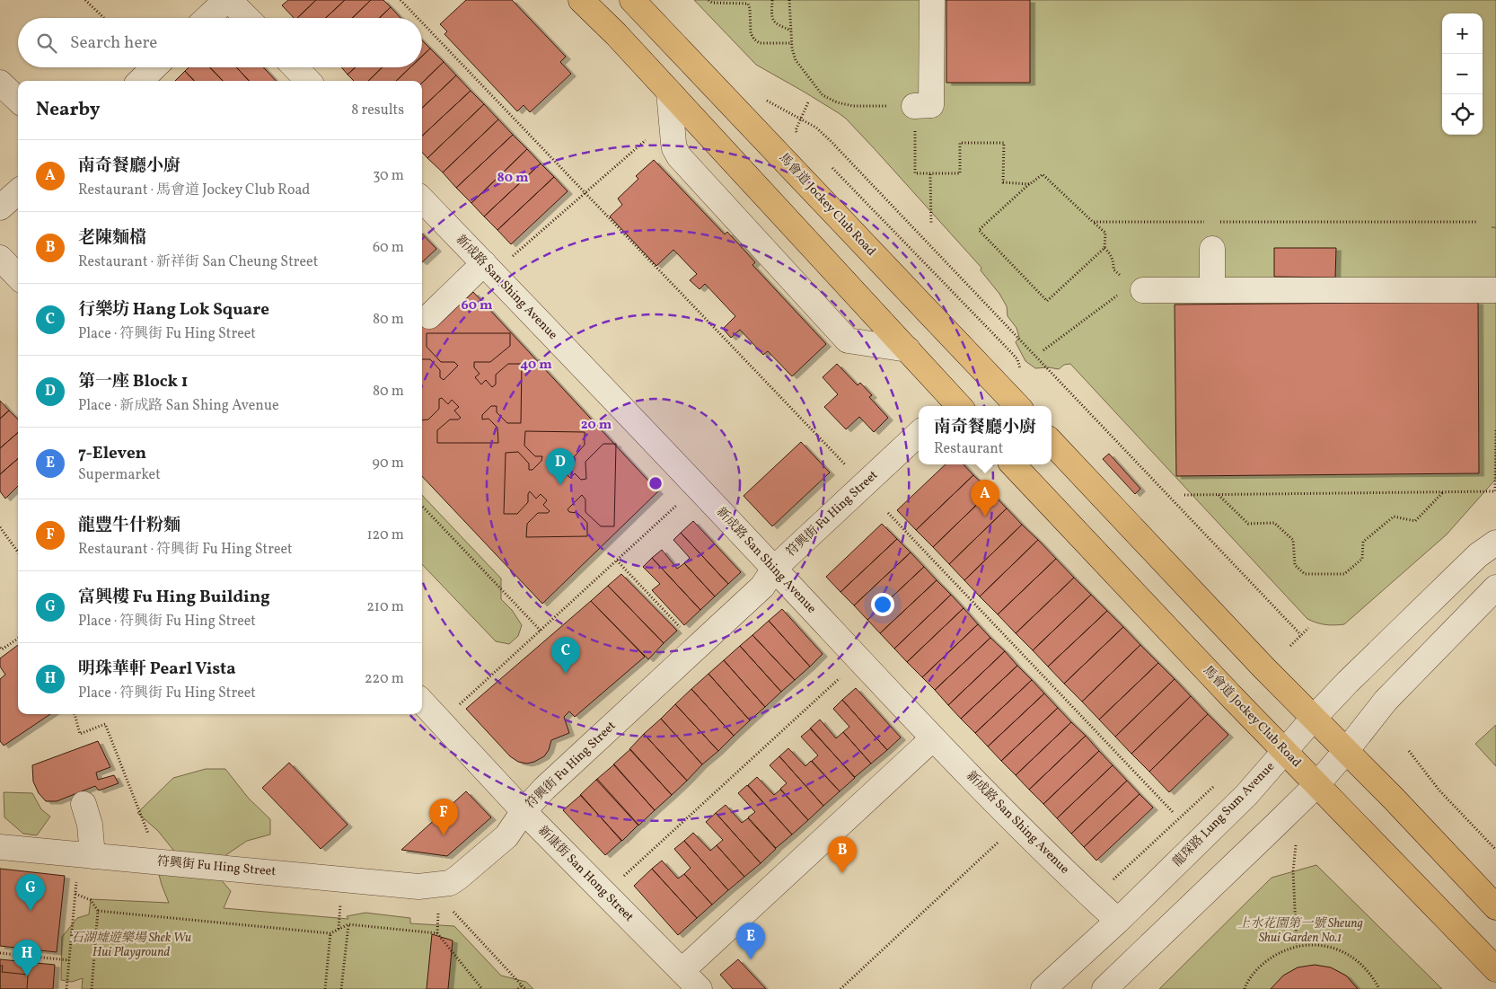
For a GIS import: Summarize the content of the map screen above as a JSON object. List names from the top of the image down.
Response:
{
  "streets": {
    "main road": ["馬會道 Jockey Club Road"],
    "street": [
      "新成路 San Shing Avenue",
      "符興街 Fu Hing Street",
      "龍琛路 Lung Sum Avenue",
      "新康街 San Hong Street"
    ]
  },
  "crossings": [
    ["馬會道 Jockey Club Road", "龍琛路 Lung Sum Avenue"],
    ["新成路 San Shing Avenue", "符興街 Fu Hing Street"],
    ["新成路 San Shing Avenue", "龍琛路 Lung Sum Avenue"],
    ["符興街 Fu Hing Street", "新康街 San Hong Street"]
  ],
  "parks": ["上水花園第一號 Sheung Shui Garden No.1", "石湖墟遊樂場 Shek Wu Hui Playground"],
  "page": {
    "map_buttons": ["+", "−"],
    "search": "Search here",
    "heading": ["Nearby", "8 results"],
    "list": [
      {
        "mark": "A",
        "name": "南奇餐廳小廚",
        "note": "Restaurant · 馬會道 Jockey Club Road",
        "value": "30 m"
      },
      {
        "mark": "B",
        "name": "老陳麵檔",
        "note": "Restaurant · 新祥街 San Cheung Street",
        "value": "60 m"
      },
      {
        "mark": "C",
        "name": "行樂坊 Hang Lok Square",
        "note": "Place · 符興街 Fu Hing Street",
        "value": "80 m"
      },
      {
        "mark": "D",
        "name": "第一座 Block 1",
        "note": "Place · 新成路 San Shing Avenue",
        "value": "80 m"
      },
      {
        "mark": "E",
        "name": "7-Eleven",
        "note": "Supermarket",
        "value": "90 m"
      },
      {
        "mark": "F",
        "name": "龍豐牛什粉麵",
        "note": "Restaurant · 符興街 Fu Hing Street",
        "value": "120 m"
      },
      {
        "mark": "G",
        "name": "富興樓 Fu Hing Building",
        "note": "Place · 符興街 Fu Hing Street",
        "value": "210 m"
      },
      {
        "mark": "H",
        "name": "明珠華軒 Pearl Vista",
        "note": "Place · 符興街 Fu Hing Street",
        "value": "220 m"
      }
    ],
    "popup": ["南奇餐廳小廚", "Restaurant"],
    "pins": [
      "D",
      "A",
      "C",
      "F",
      "B",
      "G",
      "E",
      "H"
    ]
  },
  "rings": [
    "80 m",
    "60 m",
    "40 m",
    "20 m"
  ]
}
